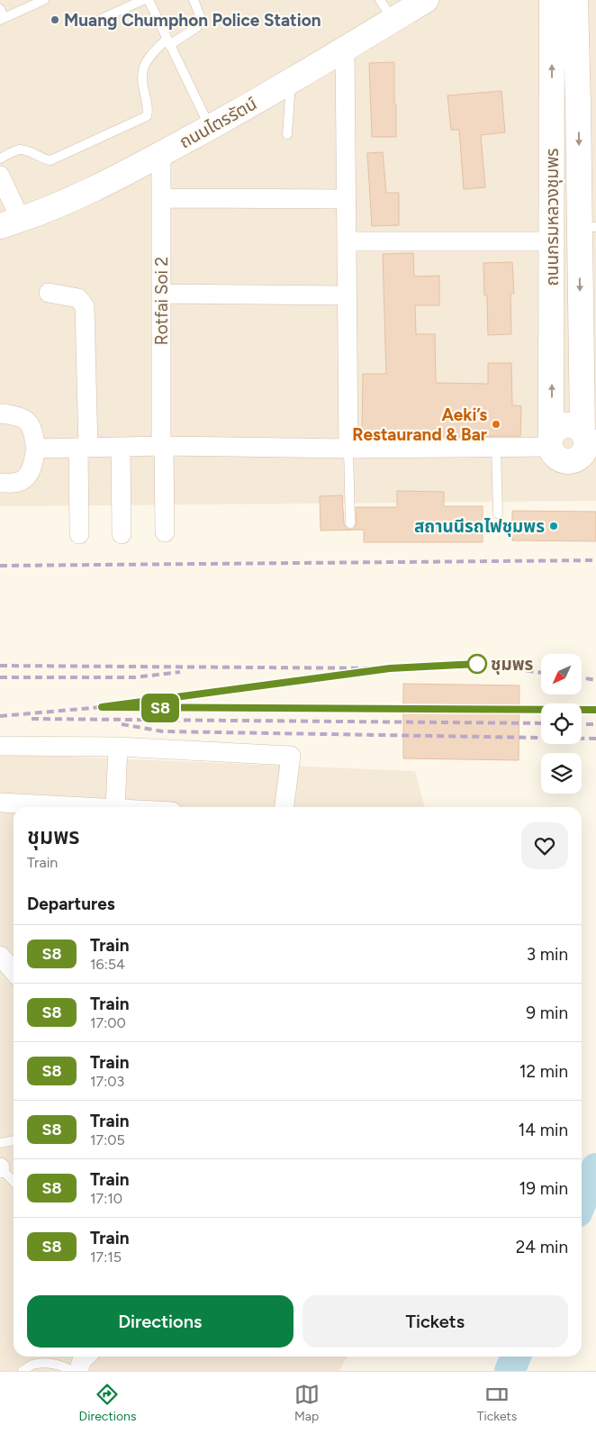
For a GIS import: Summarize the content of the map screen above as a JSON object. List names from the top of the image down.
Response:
{
  "streets": {
    "street": ["ถนนไตรรัตน์", "ถนนกรมหลวงชุมพร", "Rotfai Soi 2"]
  },
  "crossings": [
    ["ถนนไตรรัตน์", "Rotfai Soi 2"]
  ],
  "places": [
    "Muang Chumphon Police Station",
    "Aeki’s Restaurand & Bar",
    "สถานนีรถไฟชุมพร",
    "ชุมพร"
  ],
  "north": "bottom left",
  "page": {
    "on_map": "S8",
    "heading": [
      ["ชุมพร", "Train"],
      "Departures"
    ],
    "list": [
      {
        "mark": "S8",
        "name": "Train",
        "note": "16:54",
        "value": "3 min"
      },
      {
        "mark": "S8",
        "name": "Train",
        "note": "17:00",
        "value": "9 min"
      },
      {
        "mark": "S8",
        "name": "Train",
        "note": "17:03",
        "value": "12 min"
      },
      {
        "mark": "S8",
        "name": "Train",
        "note": "17:05",
        "value": "14 min"
      },
      {
        "mark": "S8",
        "name": "Train",
        "note": "17:10",
        "value": "19 min"
      },
      {
        "mark": "S8",
        "name": "Train",
        "note": "17:15",
        "value": "24 min"
      }
    ],
    "buttons": ["Directions", "Tickets"],
    "tabs": ["Directions", "Map", "Tickets"]
  }
}
